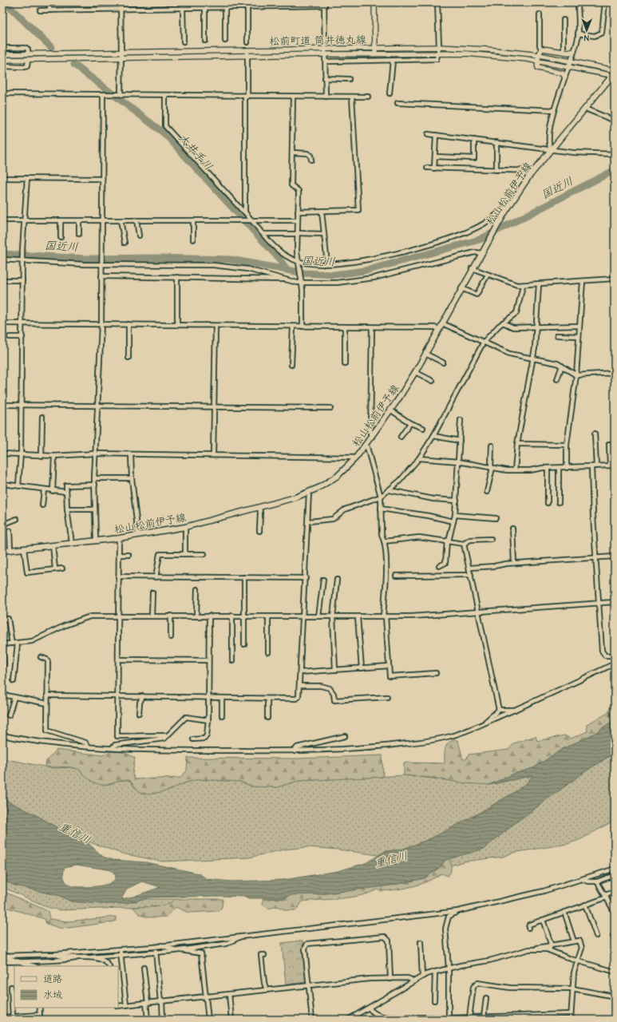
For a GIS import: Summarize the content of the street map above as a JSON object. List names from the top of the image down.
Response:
{
  "streets": {
    "main road": ["松山松前伊予線"],
    "street": ["松前町道 筒井徳丸線"]
  },
  "crossings": [
    ["松前町道 筒井徳丸線", "松山松前伊予線"]
  ],
  "water": ["大井手川", "国近川", "重信川"],
  "legend": ["道路", "水域"],
  "north": "bottom"
}
